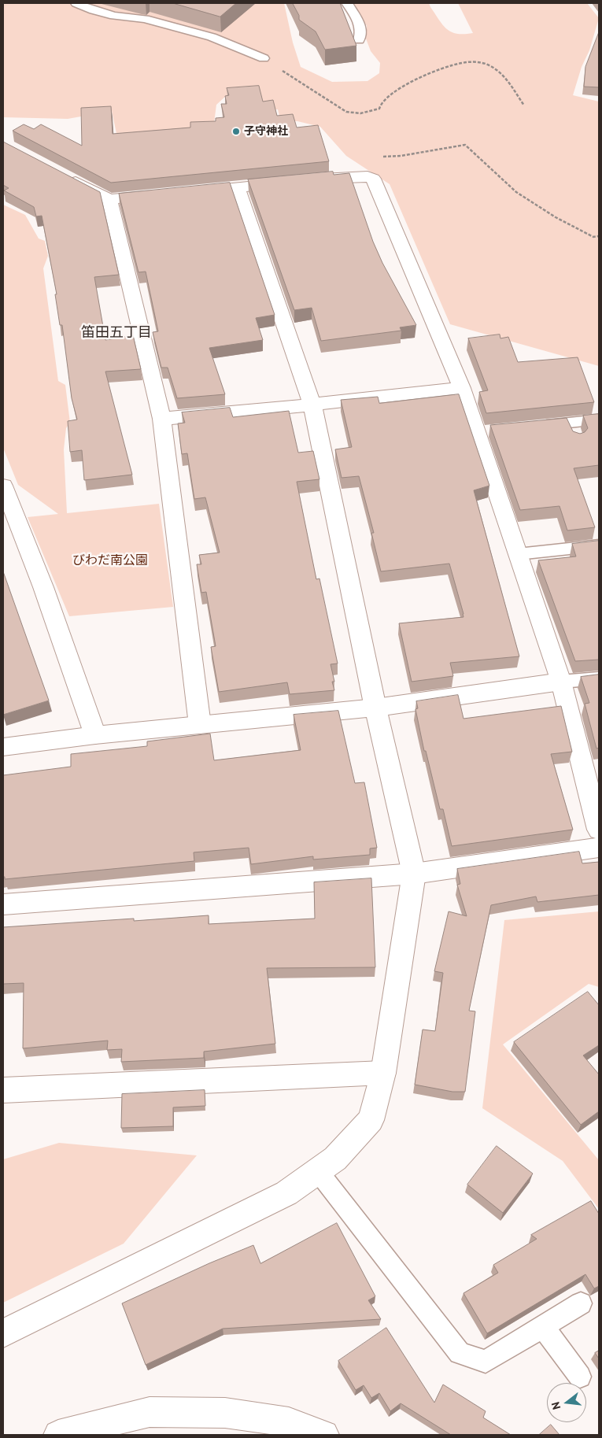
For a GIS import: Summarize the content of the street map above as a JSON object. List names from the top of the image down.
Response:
{
  "districts": ["笛田五丁目"],
  "parks": ["びわだ南公園"],
  "places": ["子守神社"],
  "north": "left"
}
